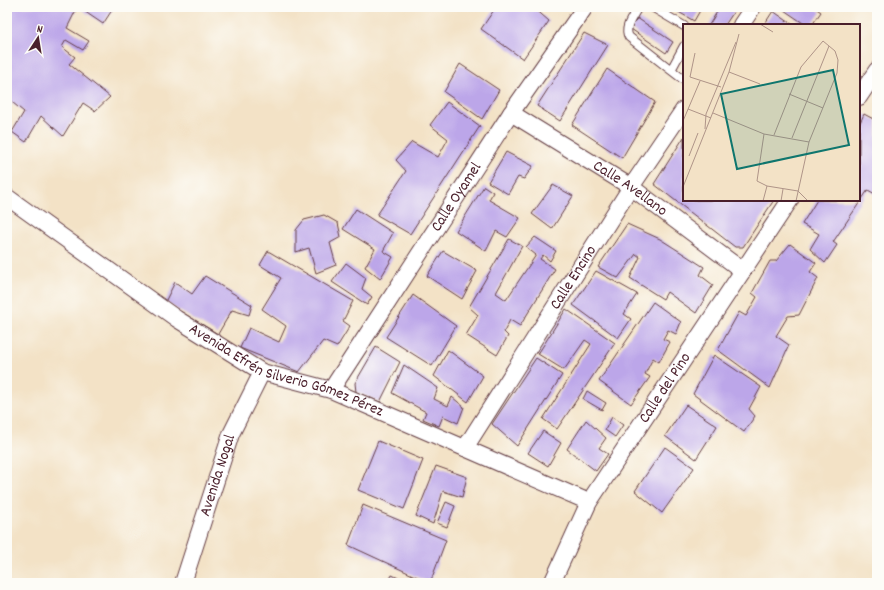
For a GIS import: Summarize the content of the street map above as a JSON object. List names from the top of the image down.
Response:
{
  "streets": {
    "street": [
      "Calle Avellano",
      "Calle Oyamel",
      "Calle Encino",
      "Avenida Efrén Silverio Gómez Pérez",
      "Calle del Pino",
      "Avenida Nogal"
    ]
  },
  "crossings": [
    ["Calle Avellano", "Calle Oyamel"],
    ["Calle Avellano", "Calle Encino"],
    ["Calle Avellano", "Calle del Pino"],
    ["Calle Oyamel", "Avenida Efrén Silverio Gómez Pérez"],
    ["Calle Encino", "Avenida Efrén Silverio Gómez Pérez"],
    ["Avenida Efrén Silverio Gómez Pérez", "Calle del Pino"],
    ["Avenida Efrén Silverio Gómez Pérez", "Avenida Nogal"]
  ],
  "north": "top"
}
